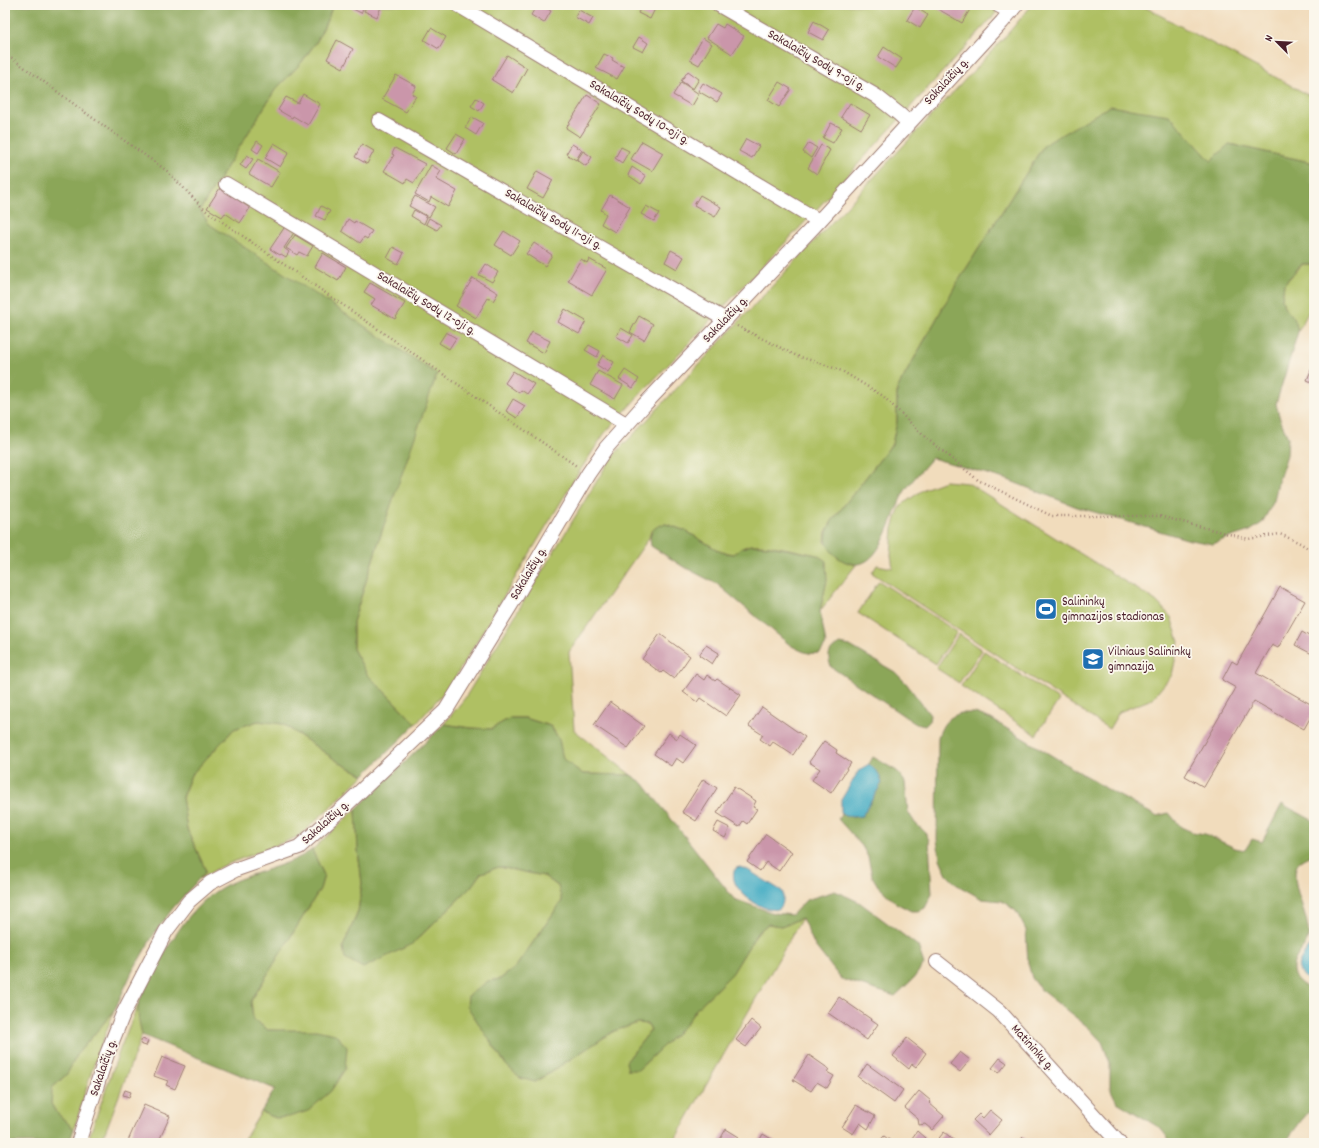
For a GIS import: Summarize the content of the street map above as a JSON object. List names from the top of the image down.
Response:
{
  "streets": {
    "street": [
      "Sakalaičių Sodų 9-oji g.",
      "Sakalaičių g.",
      "Sakalaičių Sodų 10-oji g.",
      "Sakalaičių Sodų 11-oji g.",
      "Sakalaičių Sodų 12-oji g.",
      "Matininkų g."
    ]
  },
  "crossings": [
    ["Sakalaičių Sodų 9-oji g.", "Sakalaičių g."],
    ["Sakalaičių g.", "Sakalaičių Sodų 10-oji g."],
    ["Sakalaičių g.", "Sakalaičių Sodų 11-oji g."],
    ["Sakalaičių g.", "Sakalaičių Sodų 12-oji g."]
  ],
  "places": {
    "sports": ["Salininkų gimnazijos stadionas"],
    "school or university": ["Vilniaus Salininkų gimnazija"]
  },
  "north": "top left"
}
